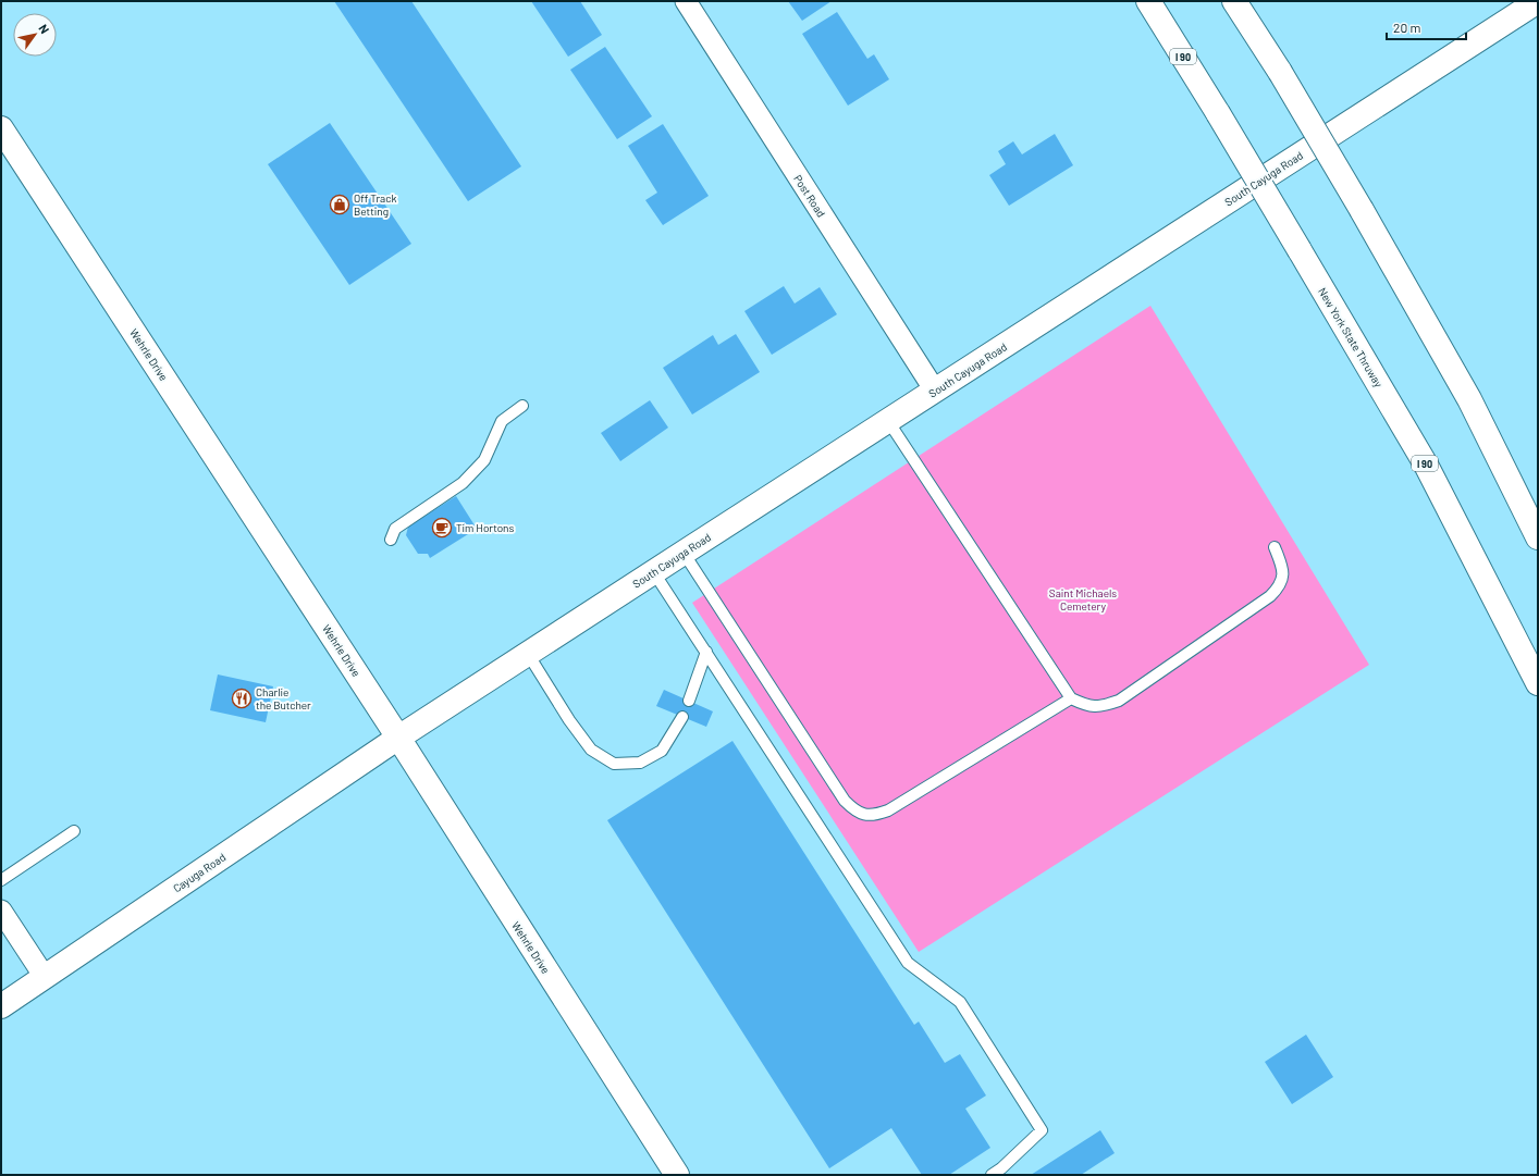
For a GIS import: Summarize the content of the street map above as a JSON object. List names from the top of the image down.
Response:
{
  "streets": {
    "main road": [
      "I 90",
      "South Cayuga Road",
      "New York State Thruway",
      "Wehrle Drive",
      "Cayuga Road"
    ],
    "street": ["Post Road"]
  },
  "crossings": [
    ["South Cayuga Road", "Post Road"],
    ["South Cayuga Road", "Wehrle Drive"],
    ["South Cayuga Road", "Cayuga Road"],
    ["Wehrle Drive", "Cayuga Road"]
  ],
  "parks": ["Saint Michaels Cemetery"],
  "places": {
    "shop": ["Off Track Betting"],
    "cafe": ["Tim Hortons"],
    "restaurant": ["Charlie the Butcher"]
  },
  "scale_bar": "20 m",
  "north": "top right"
}
